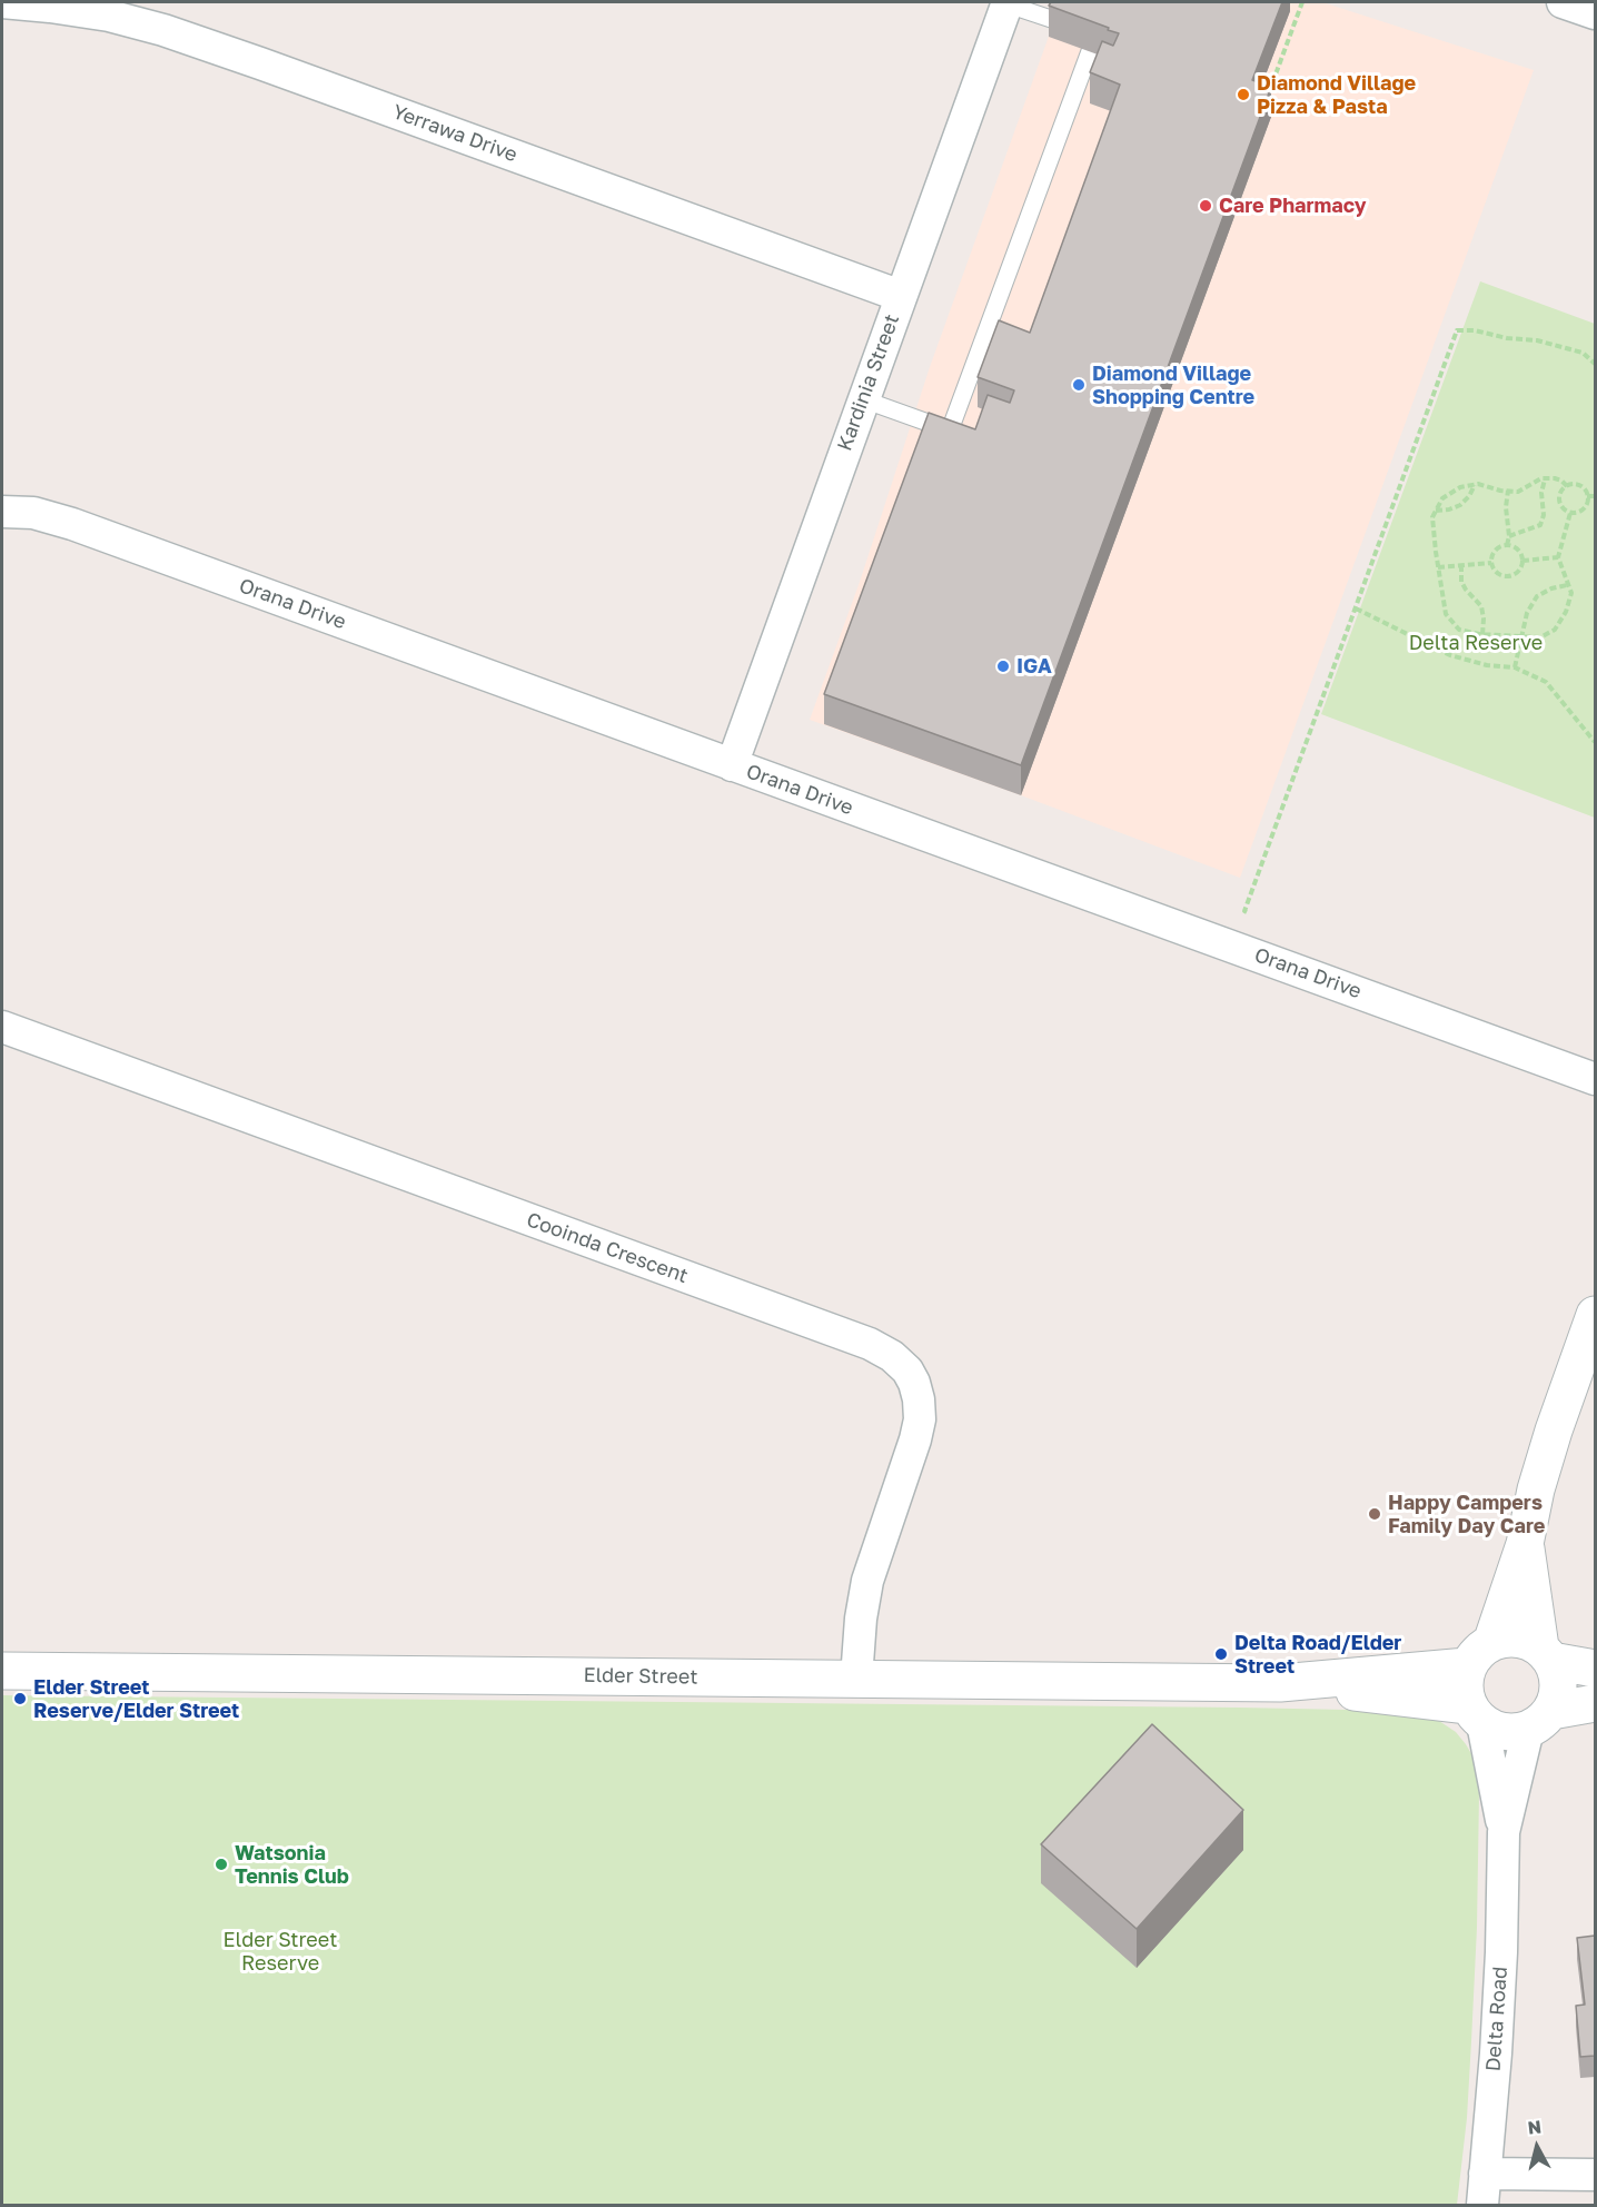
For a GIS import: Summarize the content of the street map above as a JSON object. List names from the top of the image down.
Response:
{
  "streets": {
    "street": [
      "Yerrawa Drive",
      "Kardinia Street",
      "Orana Drive",
      "Cooinda Crescent",
      "Elder Street",
      "Delta Road"
    ]
  },
  "crossings": [
    ["Yerrawa Drive", "Kardinia Street"],
    ["Kardinia Street", "Orana Drive"],
    ["Cooinda Crescent", "Elder Street"],
    ["Elder Street", "Delta Road"]
  ],
  "parks": ["Delta Reserve", "Elder Street Reserve"],
  "places": [
    "Diamond Village Pizza & Pasta",
    "Care Pharmacy",
    "Diamond Village Shopping Centre",
    "IGA",
    "Happy Campers Family Day Care",
    "Delta Road/Elder Street",
    "Elder Street Reserve/Elder Street",
    "Watsonia Tennis Club"
  ],
  "north": "top"
}
